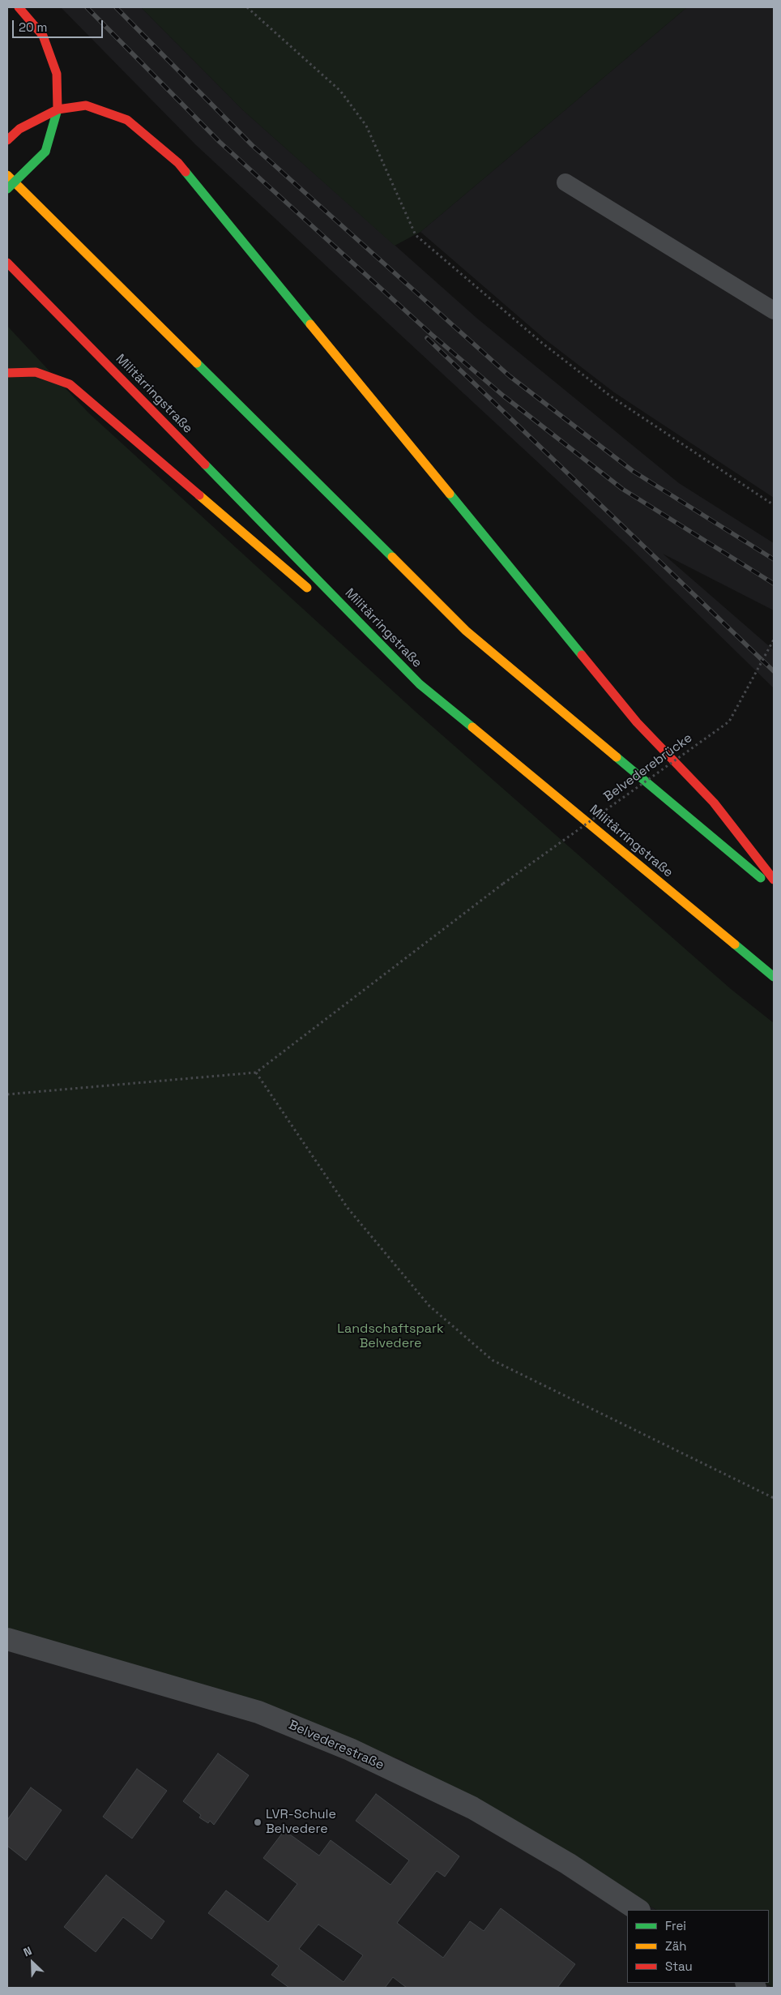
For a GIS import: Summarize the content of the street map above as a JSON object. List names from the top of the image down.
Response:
{
  "streets": {
    "main road": ["Militärringstraße"],
    "street": ["Belvederestraße"],
    "path": ["Belvederebrücke"]
  },
  "parks": ["Landschaftspark Belvedere"],
  "places": ["LVR-Schule Belvedere"],
  "legend": ["Frei", "Zäh", "Stau"],
  "scale_bar": "20 m",
  "north": "top left"
}
